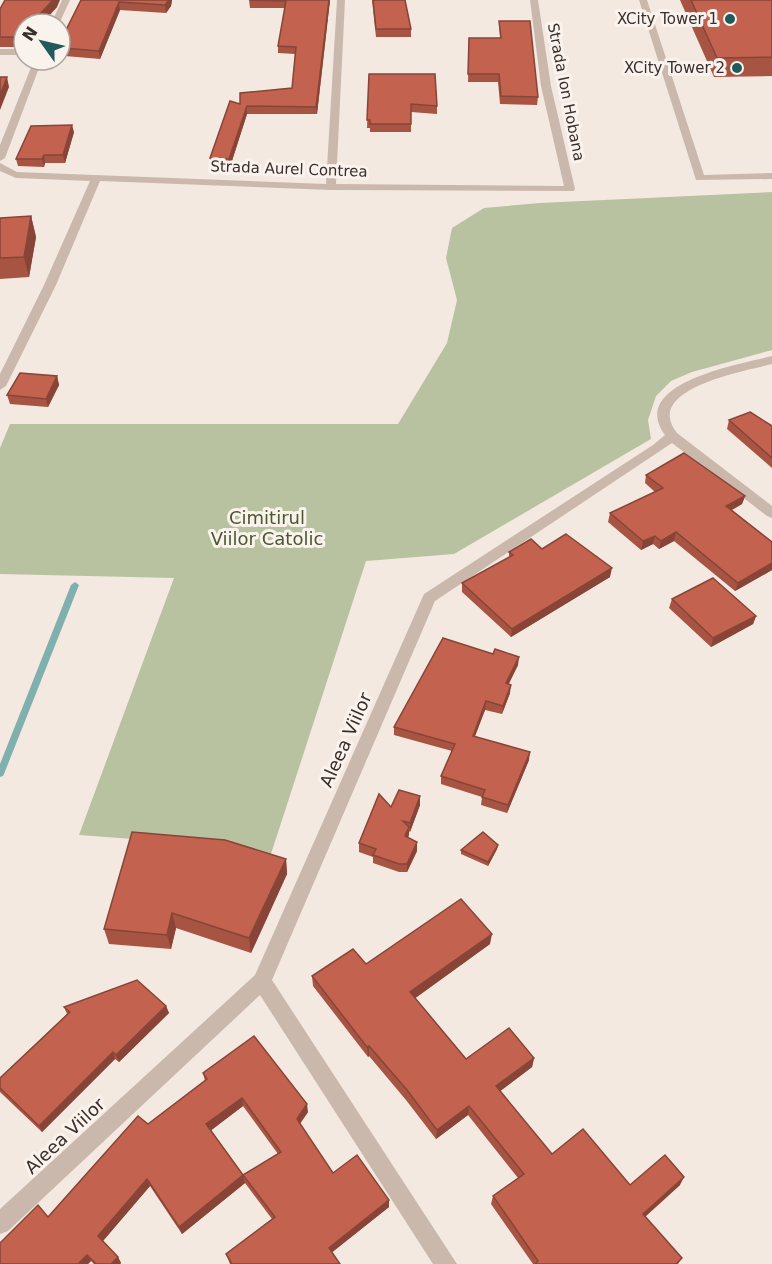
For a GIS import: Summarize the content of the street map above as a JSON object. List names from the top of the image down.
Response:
{
  "streets": {
    "street": ["Strada Ion Hobana", "Strada Aurel Contrea", "Aleea Viilor"]
  },
  "crossings": [
    ["Strada Ion Hobana", "Strada Aurel Contrea"]
  ],
  "parks": ["Cimitirul Viilor Catolic"],
  "places": ["XCity Tower 1", "XCity Tower 2"],
  "north": "top left"
}
